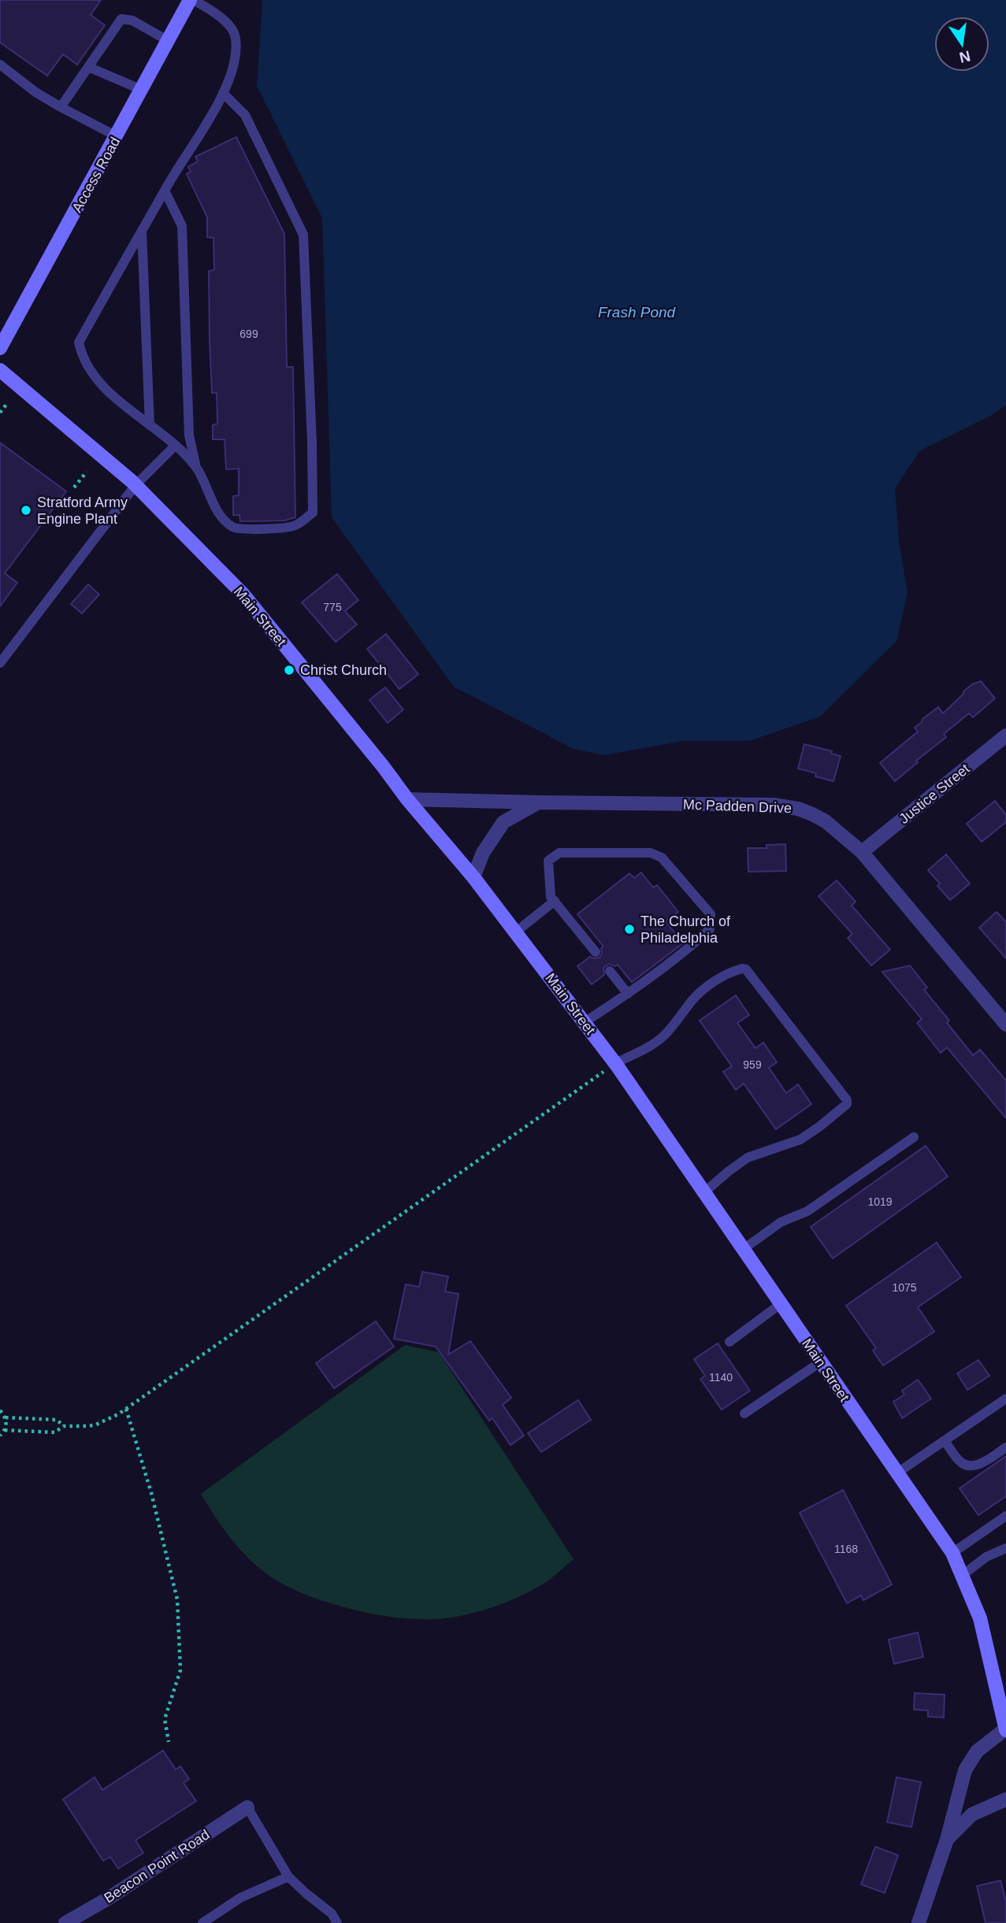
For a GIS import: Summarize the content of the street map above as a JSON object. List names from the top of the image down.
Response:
{
  "streets": {
    "main road": ["Access Road", "Main Street"],
    "street": ["Justice Street", "Mc Padden Drive", "Beacon Point Road"]
  },
  "crossings": [
    ["Main Street", "Mc Padden Drive"],
    ["Justice Street", "Mc Padden Drive"]
  ],
  "water": ["Frash Pond"],
  "places": ["Stratford Army Engine Plant", "Christ Church", "The Church of Philadelphia"],
  "house_numbers": [
    "699",
    "775",
    "959",
    "1019",
    "1075",
    "1140",
    "1168"
  ],
  "north": "bottom"
}
